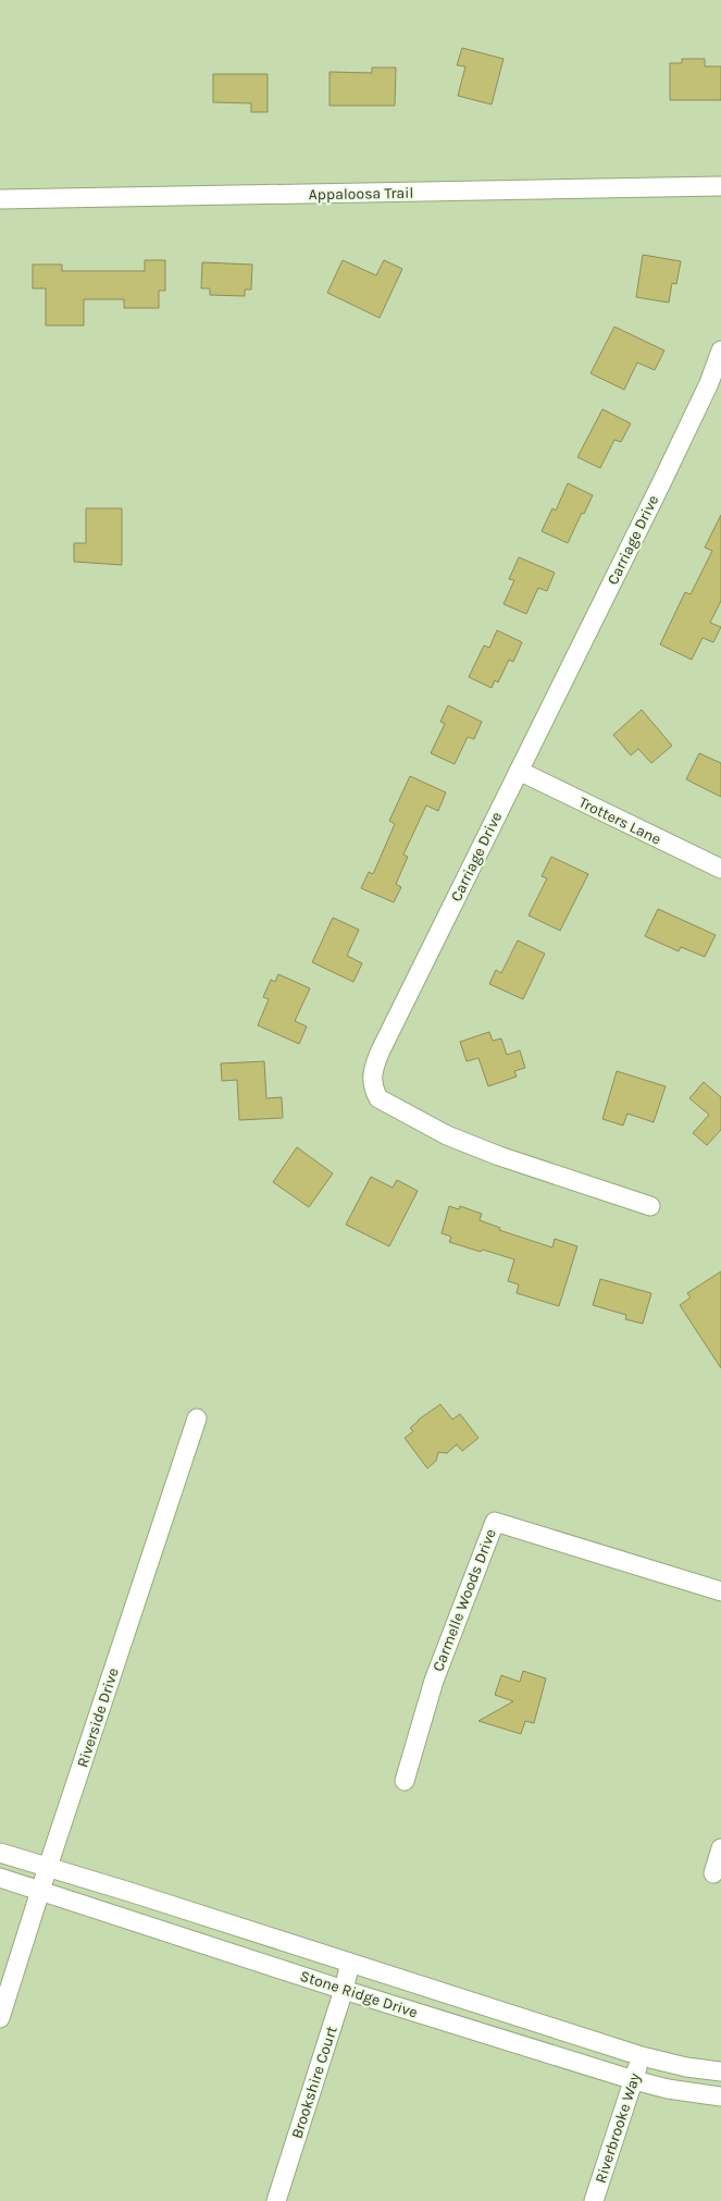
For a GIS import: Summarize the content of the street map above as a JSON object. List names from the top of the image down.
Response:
{
  "streets": {
    "street": [
      "Appaloosa Trail",
      "Carriage Drive",
      "Trotters Lane",
      "Carmelle Woods Drive",
      "Riverside Drive",
      "Stone Ridge Drive",
      "Brookshire Court",
      "Riverbrooke Way"
    ]
  },
  "crossings": [
    ["Carriage Drive", "Trotters Lane"],
    ["Riverside Drive", "Stone Ridge Drive"],
    ["Stone Ridge Drive", "Brookshire Court"],
    ["Stone Ridge Drive", "Riverbrooke Way"]
  ]
}
